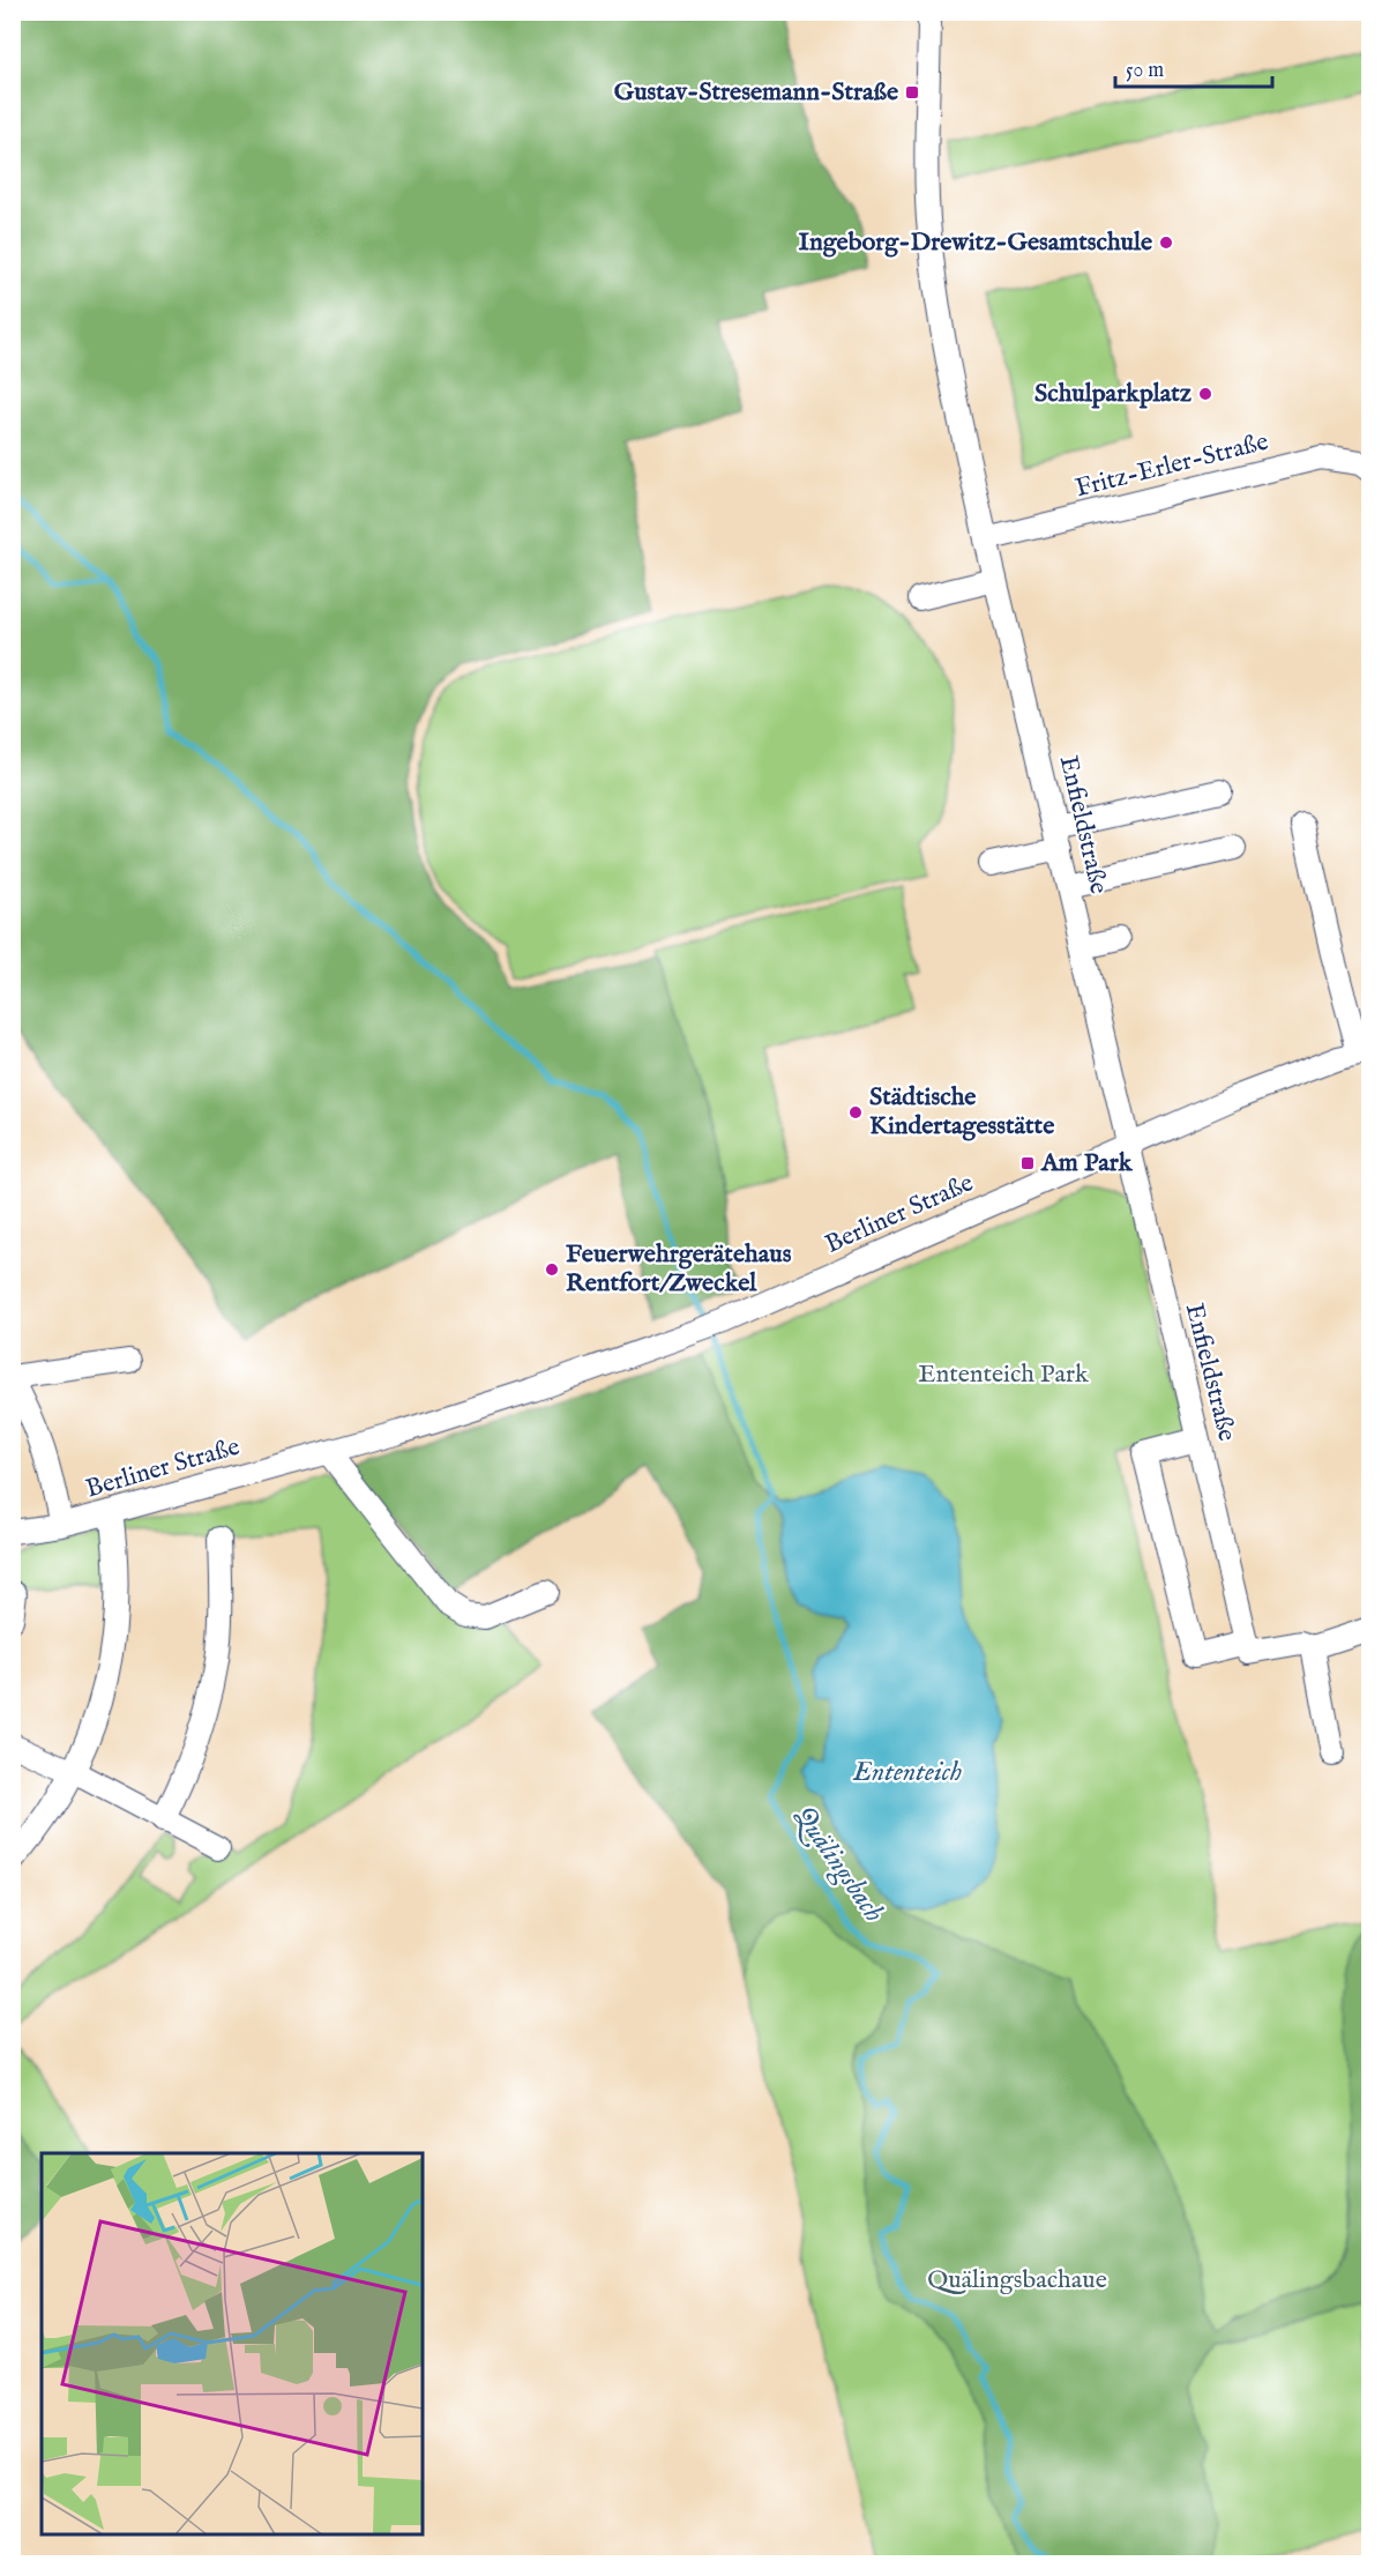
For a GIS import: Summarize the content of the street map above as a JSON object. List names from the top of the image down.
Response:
{
  "streets": {
    "street": ["Fritz-Erler-Straße", "Enfieldstraße", "Berliner Straße"]
  },
  "crossings": [
    ["Fritz-Erler-Straße", "Enfieldstraße"],
    ["Enfieldstraße", "Berliner Straße"]
  ],
  "water": ["Ententeich", "Quälingsbach"],
  "parks": ["Ententeich Park", "Quälingsbachaue"],
  "places": {
    "transit": ["Gustav-Stresemann-Straße", "Am Park"],
    "other": [
      "Ingeborg-Drewitz-Gesamtschule",
      "Schulparkplatz",
      "Städtische Kindertagesstätte",
      "Feuerwehrgerätehaus Rentfort/Zweckel"
    ]
  },
  "scale_bar": "50 m"
}
